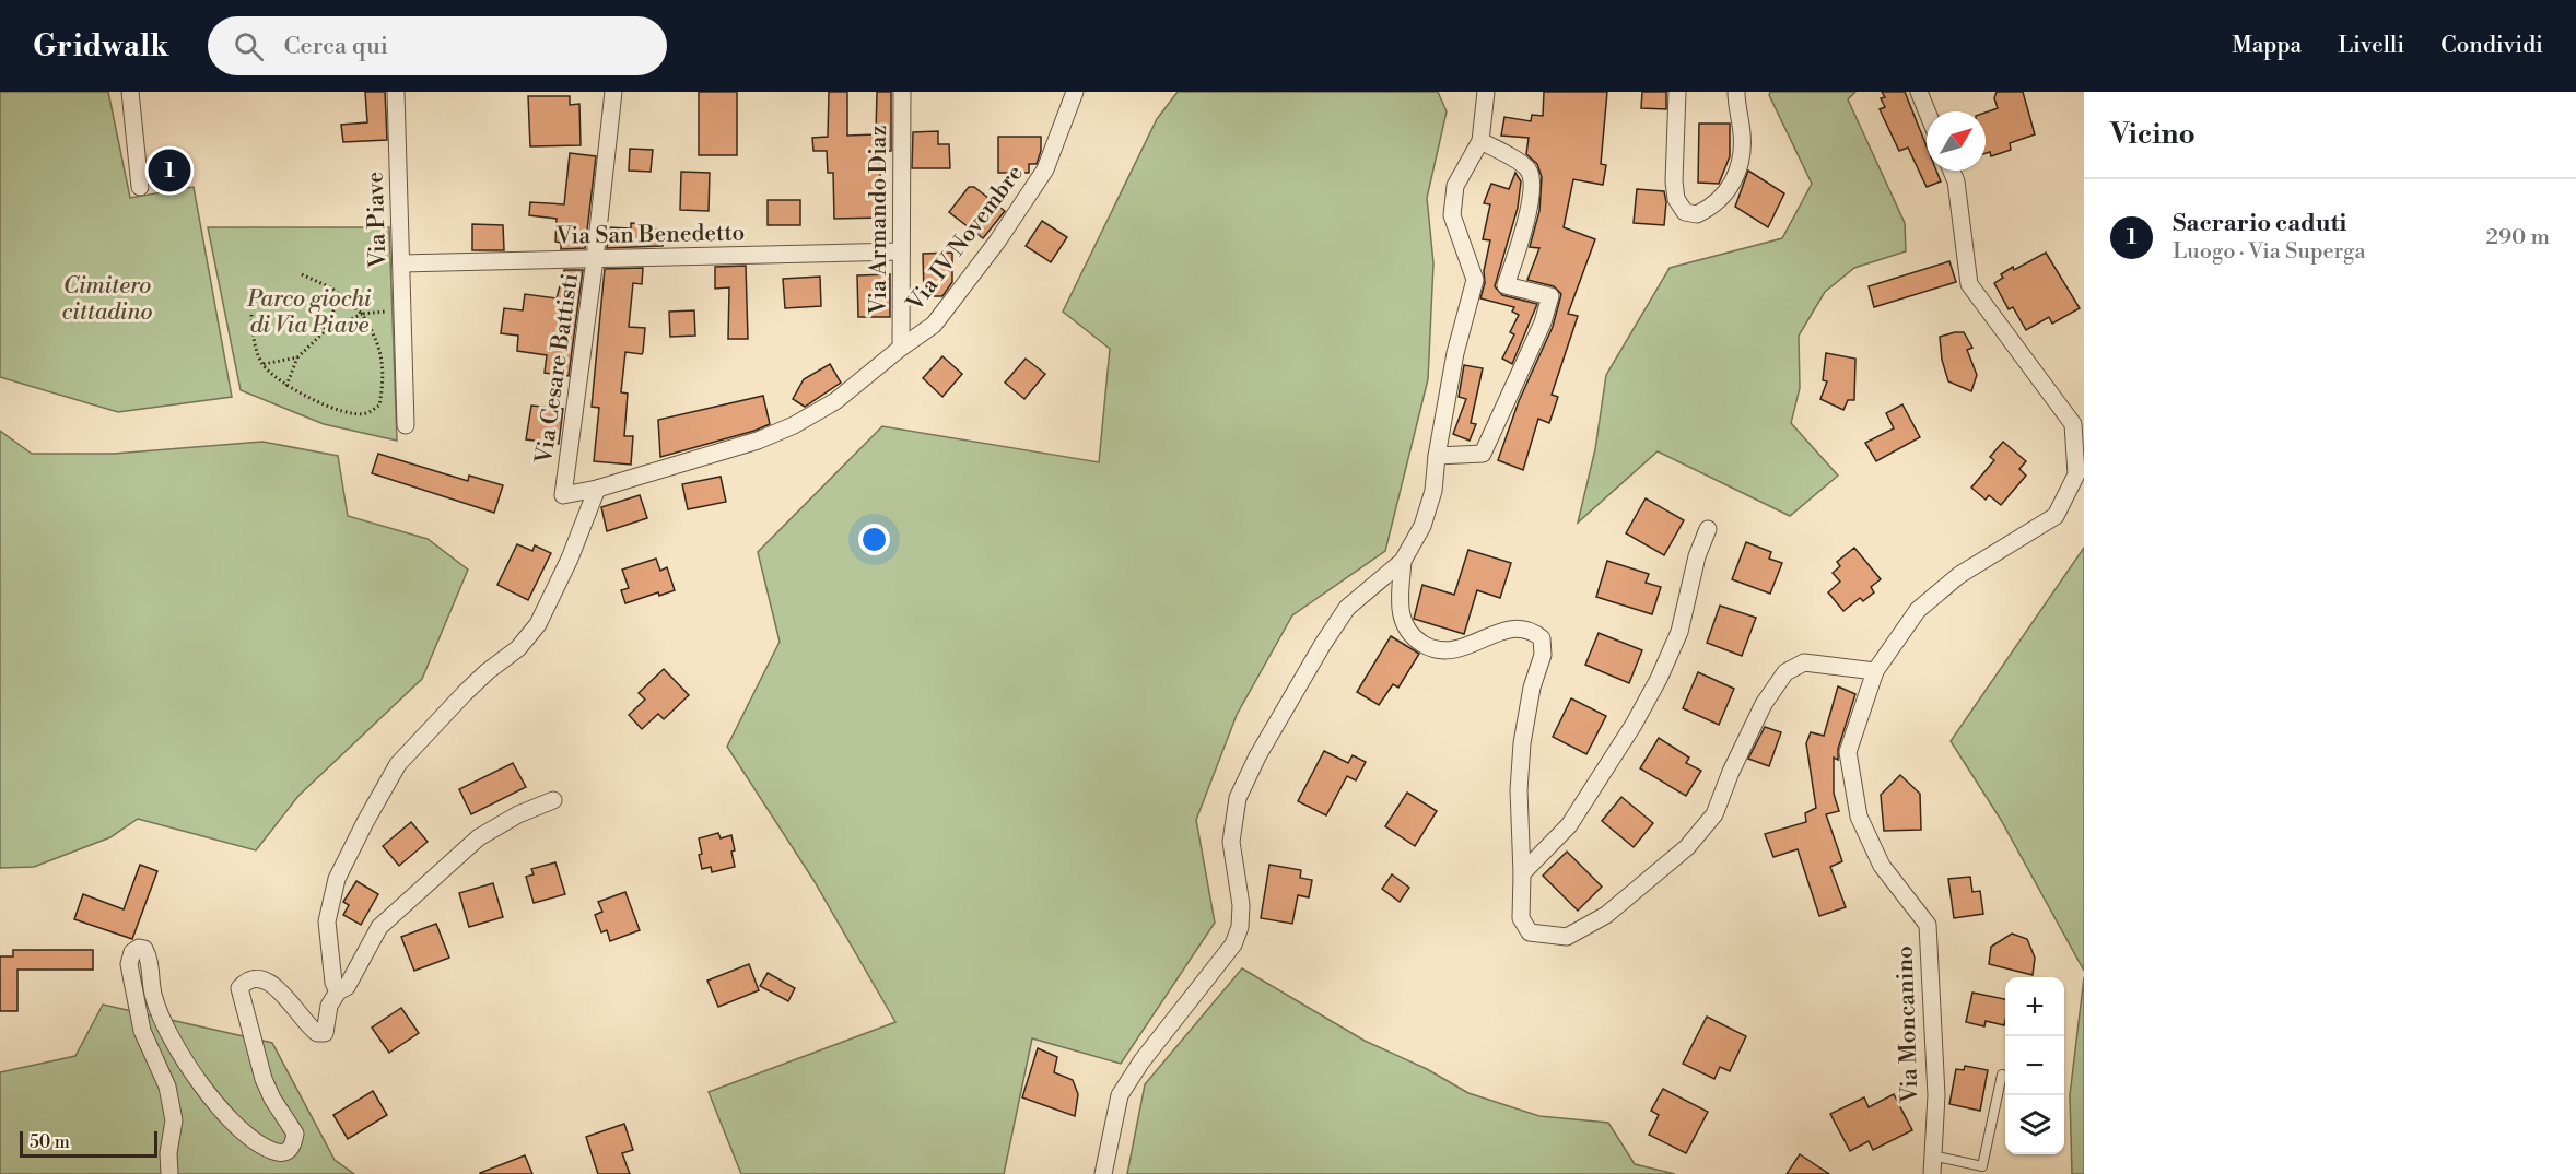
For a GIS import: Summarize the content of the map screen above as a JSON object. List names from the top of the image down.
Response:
{
  "streets": {
    "street": [
      "Via Piave",
      "Via Armando Diaz",
      "Via San Benedetto",
      "Via IV Novembre",
      "Via Cesare Battisti",
      "Via Moncanino"
    ]
  },
  "crossings": [
    ["Via Piave", "Via San Benedetto"],
    ["Via Armando Diaz", "Via San Benedetto"],
    ["Via Armando Diaz", "Via IV Novembre"],
    ["Via San Benedetto", "Via Cesare Battisti"],
    ["Via IV Novembre", "Via Cesare Battisti"]
  ],
  "parks": ["Cimitero cittadino", "Parco giochi di Via Piave"],
  "scale_bar": "50 m",
  "north": "top right",
  "page": {
    "header": "Gridwalk",
    "search": "Cerca qui",
    "nav": ["Mappa", "Livelli", "Condividi"],
    "heading": "Vicino",
    "pins": "1",
    "list": [
      {
        "mark": "1",
        "name": "Sacrario caduti",
        "note": "Luogo · Via Superga",
        "value": "290 m"
      }
    ],
    "map_buttons": ["+", "−"],
    "scale": "50 m"
  }
}
